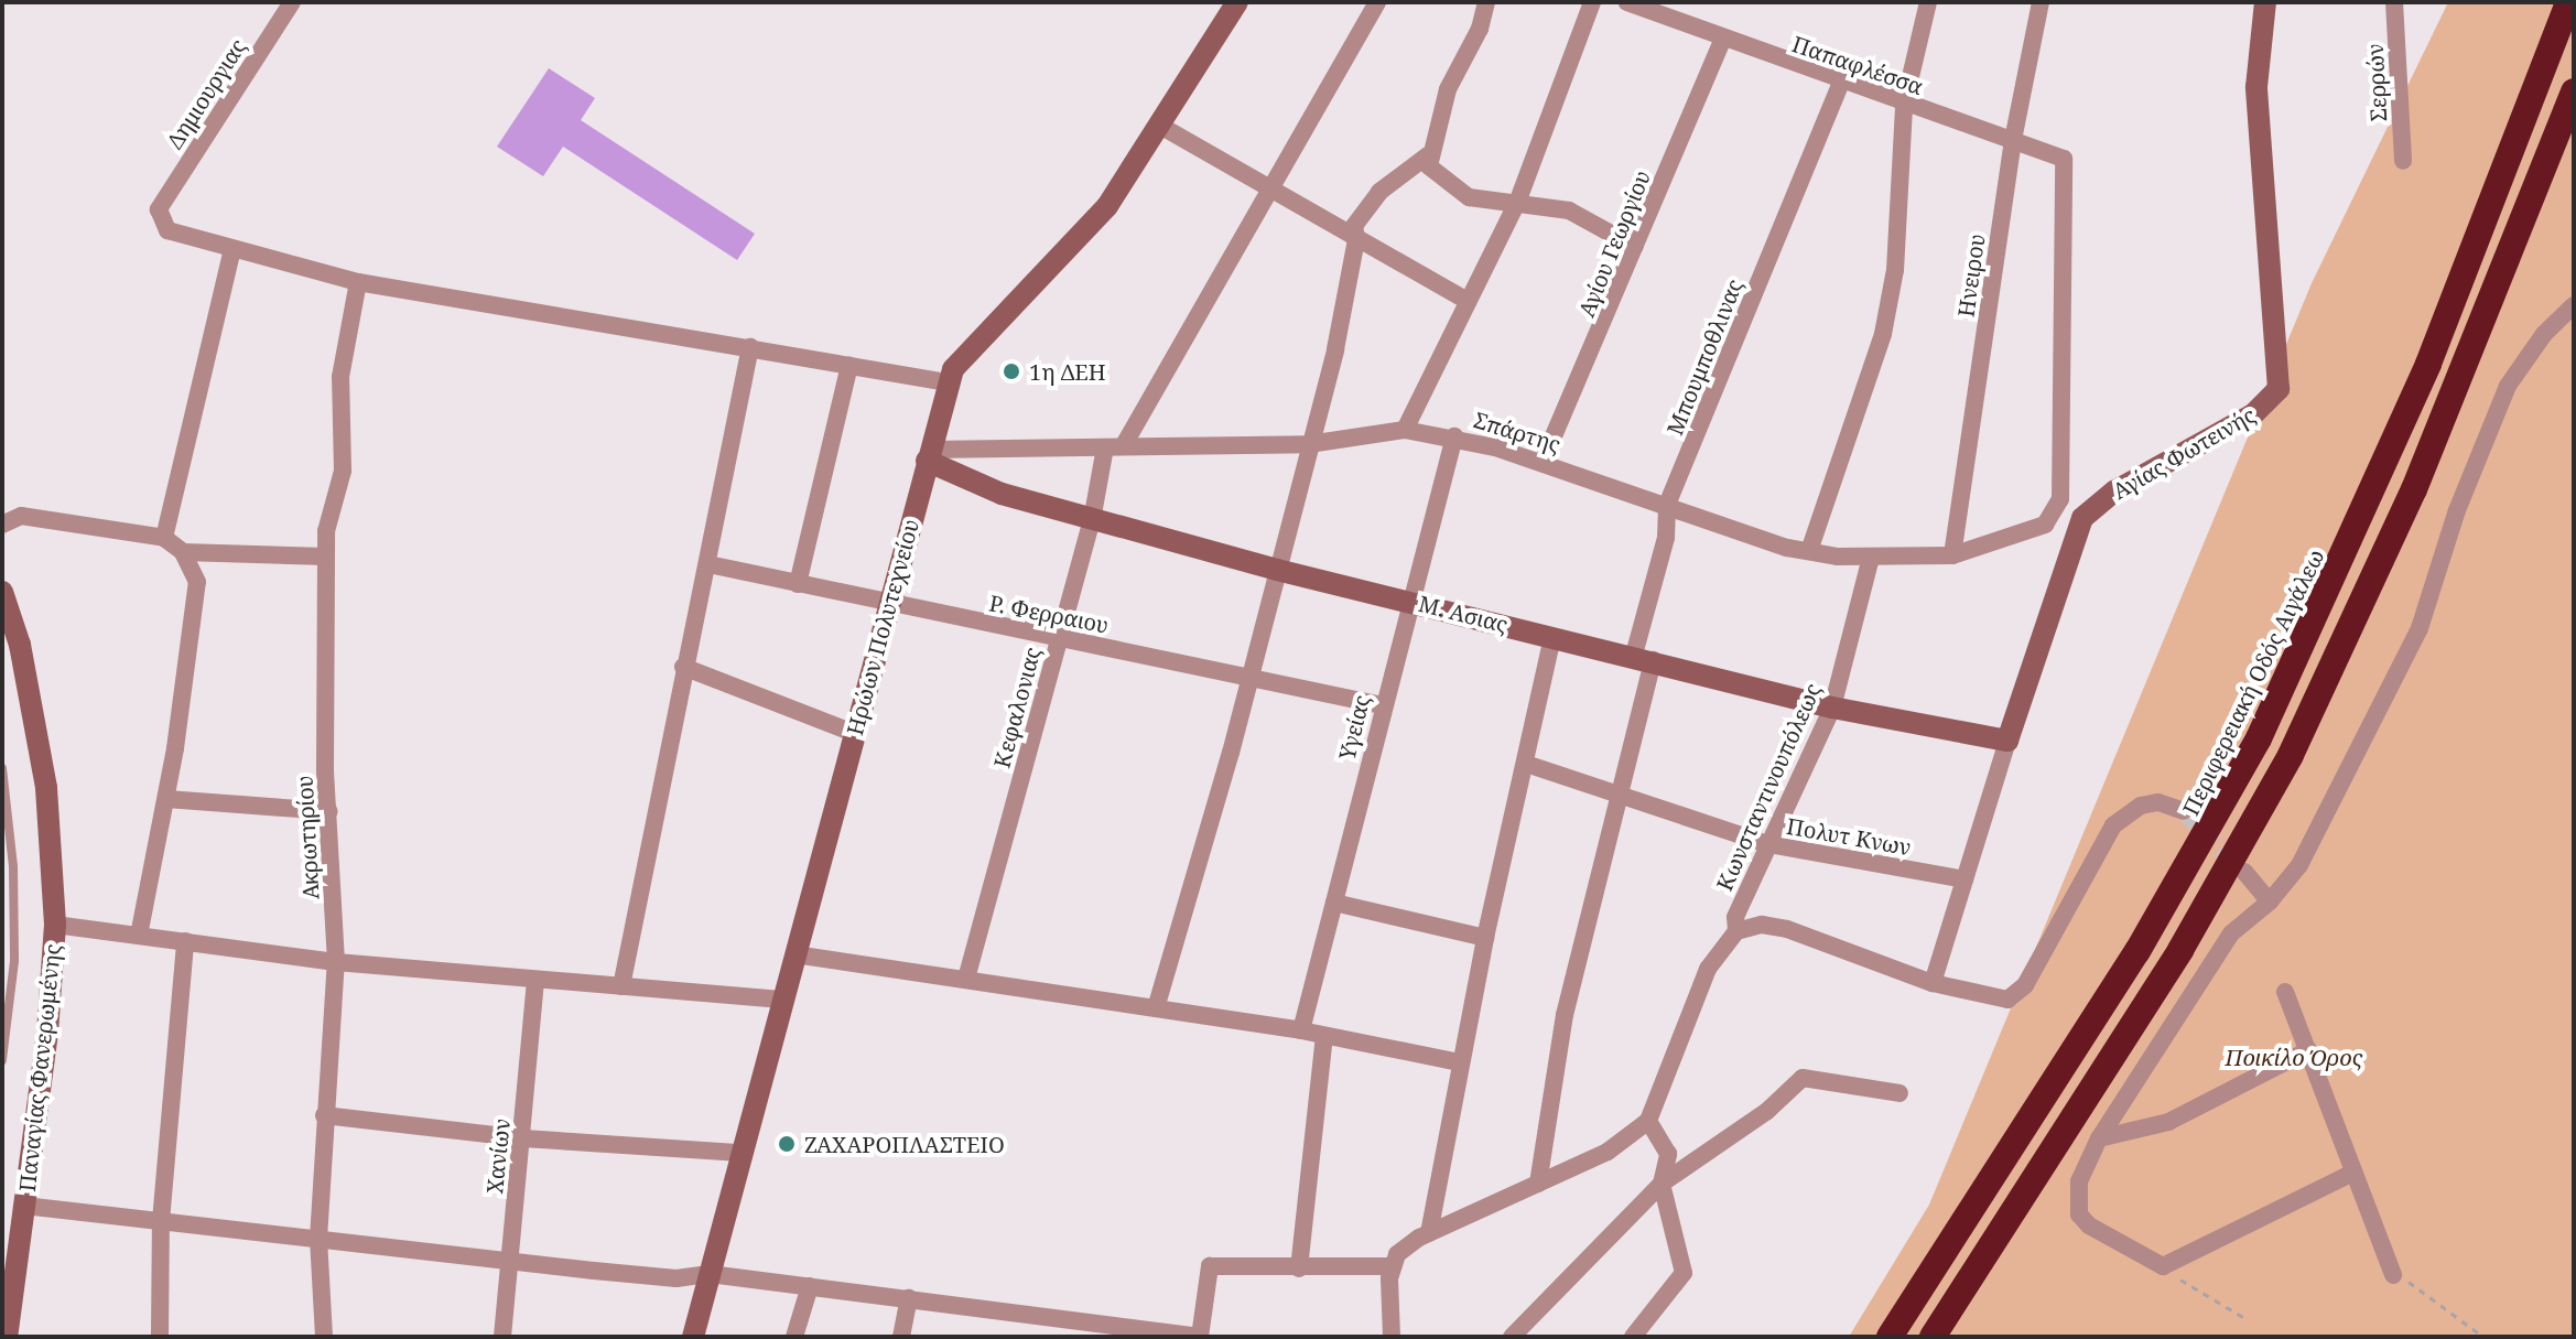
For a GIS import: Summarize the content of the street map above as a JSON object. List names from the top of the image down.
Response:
{
  "streets": {
    "highway": ["Περιφερειακή Οδός Αιγάλεω"],
    "street": [
      "Παπαφλέσσα",
      "Σερρών",
      "Δημιουργιας",
      "Αγίου Γεωργίου",
      "Ηνειρου",
      "Μπουμποθλινας",
      "Σπάρτης",
      "Αγίας Φωτεινής",
      "Ρ. Φερραιου",
      "Μ. Ασιας",
      "Ηρώων Πολυτεχνείου",
      "Κεφαλονιας",
      "Υγείας",
      "Κωνσταντινουπόλεως",
      "Πολυτ Κνων",
      "Ακρωτηρίου",
      "Παναγίας Φανερωμένης",
      "Χανίων"
    ]
  },
  "crossings": [
    ["Παπαφλέσσα", "Αγίου Γεωργίου"],
    ["Παπαφλέσσα", "Ηνειρου"],
    ["Παπαφλέσσα", "Μπουμποθλινας"],
    ["Παπαφλέσσα", "Σπάρτης"],
    ["Αγίου Γεωργίου", "Σπάρτης"],
    ["Ηνειρου", "Σπάρτης"],
    ["Μπουμποθλινας", "Σπάρτης"],
    ["Μπουμποθλινας", "Μ. Ασιας"],
    ["Μπουμποθλινας", "Πολυτ Κνων"],
    ["Σπάρτης", "Μ. Ασιας"],
    ["Σπάρτης", "Ηρώων Πολυτεχνείου"],
    ["Σπάρτης", "Κεφαλονιας"],
    ["Σπάρτης", "Υγείας"],
    ["Σπάρτης", "Κωνσταντινουπόλεως"],
    ["Αγίας Φωτεινής", "Μ. Ασιας"],
    ["Αγίας Φωτεινής", "Πολυτ Κνων"],
    ["Ρ. Φερραιου", "Ηρώων Πολυτεχνείου"],
    ["Ρ. Φερραιου", "Κεφαλονιας"],
    ["Ρ. Φερραιου", "Υγείας"],
    ["Μ. Ασιας", "Ηρώων Πολυτεχνείου"],
    ["Μ. Ασιας", "Κεφαλονιας"],
    ["Μ. Ασιας", "Υγείας"],
    ["Μ. Ασιας", "Κωνσταντινουπόλεως"],
    ["Κωνσταντινουπόλεως", "Πολυτ Κνων"]
  ],
  "parks": ["Ποικίλο Όρος"],
  "places": ["1η ΔΕΗ", "ΖΑΧΑΡΟΠΛΑΣΤΕΙΟ"]
}
